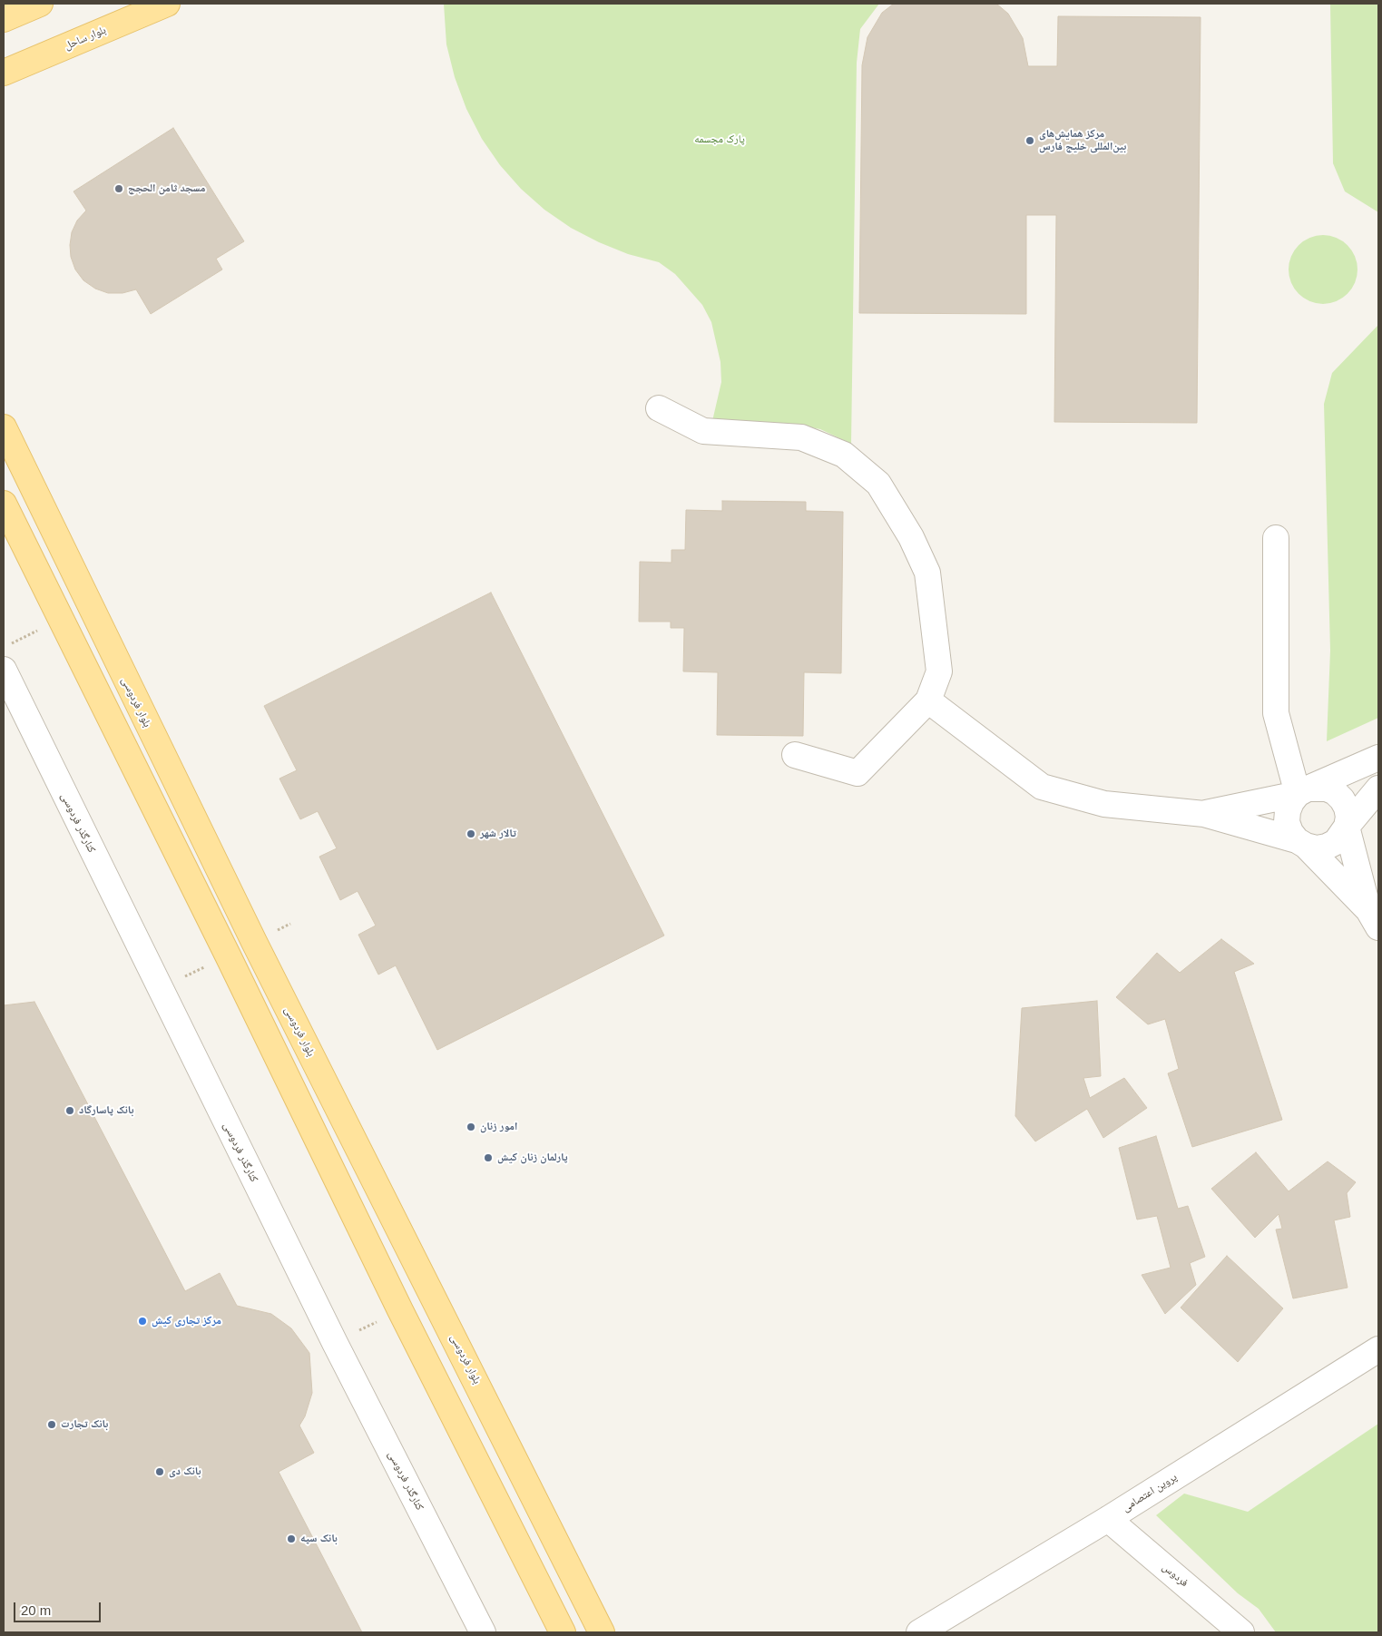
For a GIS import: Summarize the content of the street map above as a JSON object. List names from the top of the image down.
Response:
{
  "streets": {
    "main road": ["بلوار ساحل", "بلوار فردوسی"],
    "street": ["کنارگذر فردوسی", "پروین اعتصامی", "فردوس"]
  },
  "crossings": [
    ["پروین اعتصامی", "فردوس"]
  ],
  "parks": ["پارک مجسمه"],
  "places": [
    "مرکز همایش‌های بین‌المللی خلیج فارس",
    "مسجد ثامن الحجج",
    "تالار شهر",
    "بانک پاسارگاد",
    "امور زنان",
    "پارلمان زنان کیش",
    "مرکز تجاری کیش",
    "بانک تجارت",
    "بانک دی",
    "بانک سپه"
  ],
  "scale_bar": "20 m"
}
